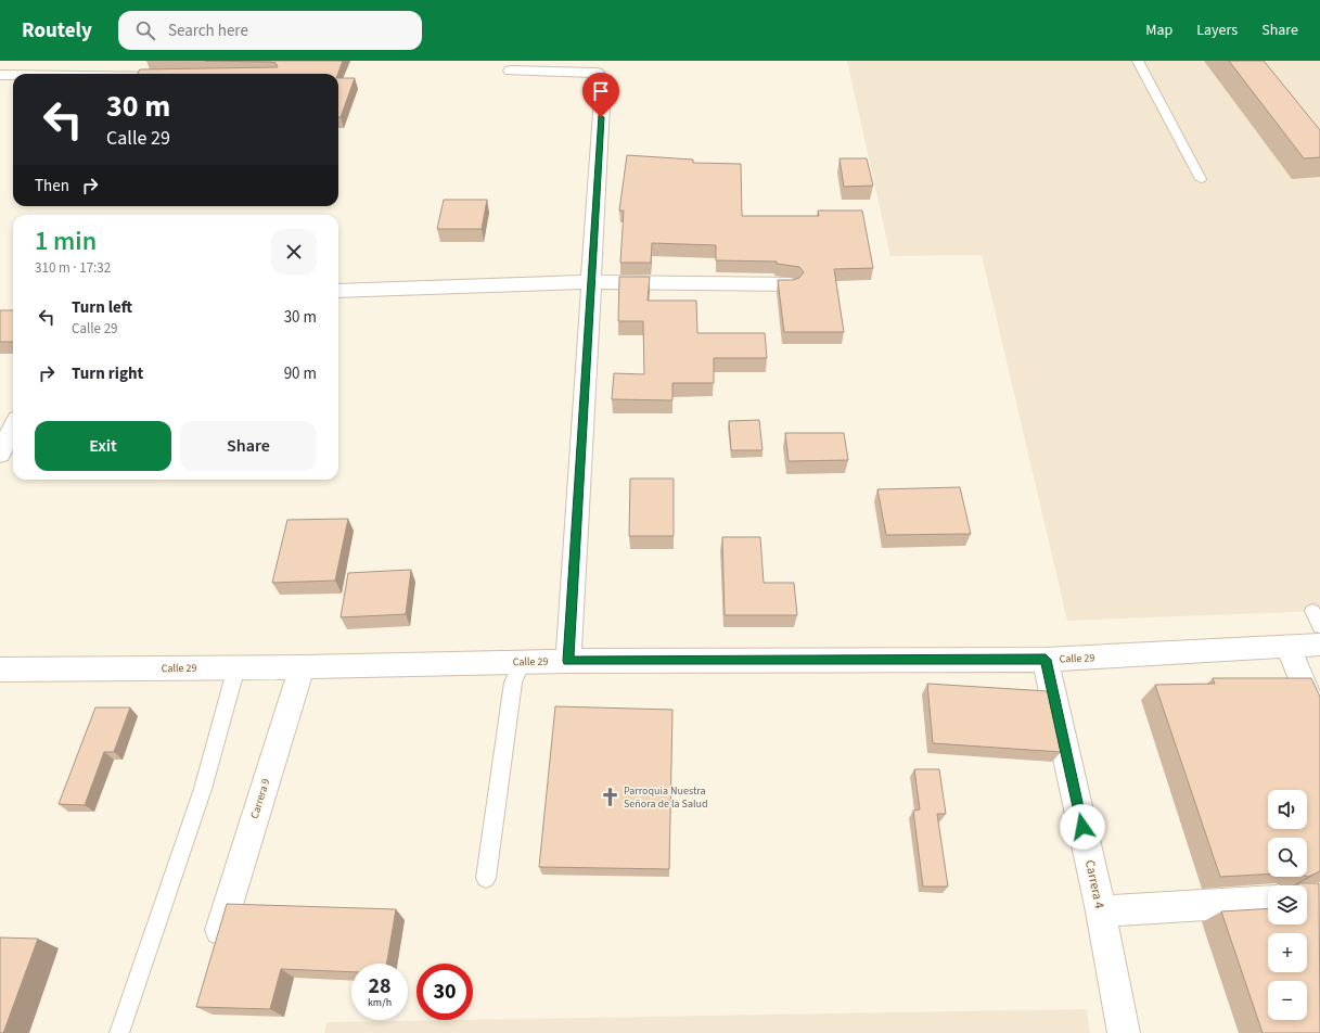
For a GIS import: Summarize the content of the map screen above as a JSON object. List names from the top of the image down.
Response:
{
  "streets": {
    "street": ["Calle 29", "Carrera 9", "Carrera 4"]
  },
  "crossings": [
    ["Calle 29", "Carrera 9"],
    ["Calle 29", "Carrera 4"]
  ],
  "places": {
    "church": ["Parroquia Nuestra Señora de la Salud"]
  },
  "page": {
    "header": "Routely",
    "search": "Search here",
    "nav": ["Map", "Layers", "Share"],
    "turn": ["30 m", "Calle 29"],
    "then": "Then",
    "heading": ["1 min", "310 m · 17:32"],
    "list": [
      {
        "name": "Turn left",
        "note": "Calle 29",
        "value": "30 m"
      },
      {
        "name": "Turn right",
        "value": "90 m"
      }
    ],
    "buttons": ["Exit", "Share"],
    "map_buttons": ["+", "−"],
    "speed": "28 km/h",
    "limit": "30"
  }
}
